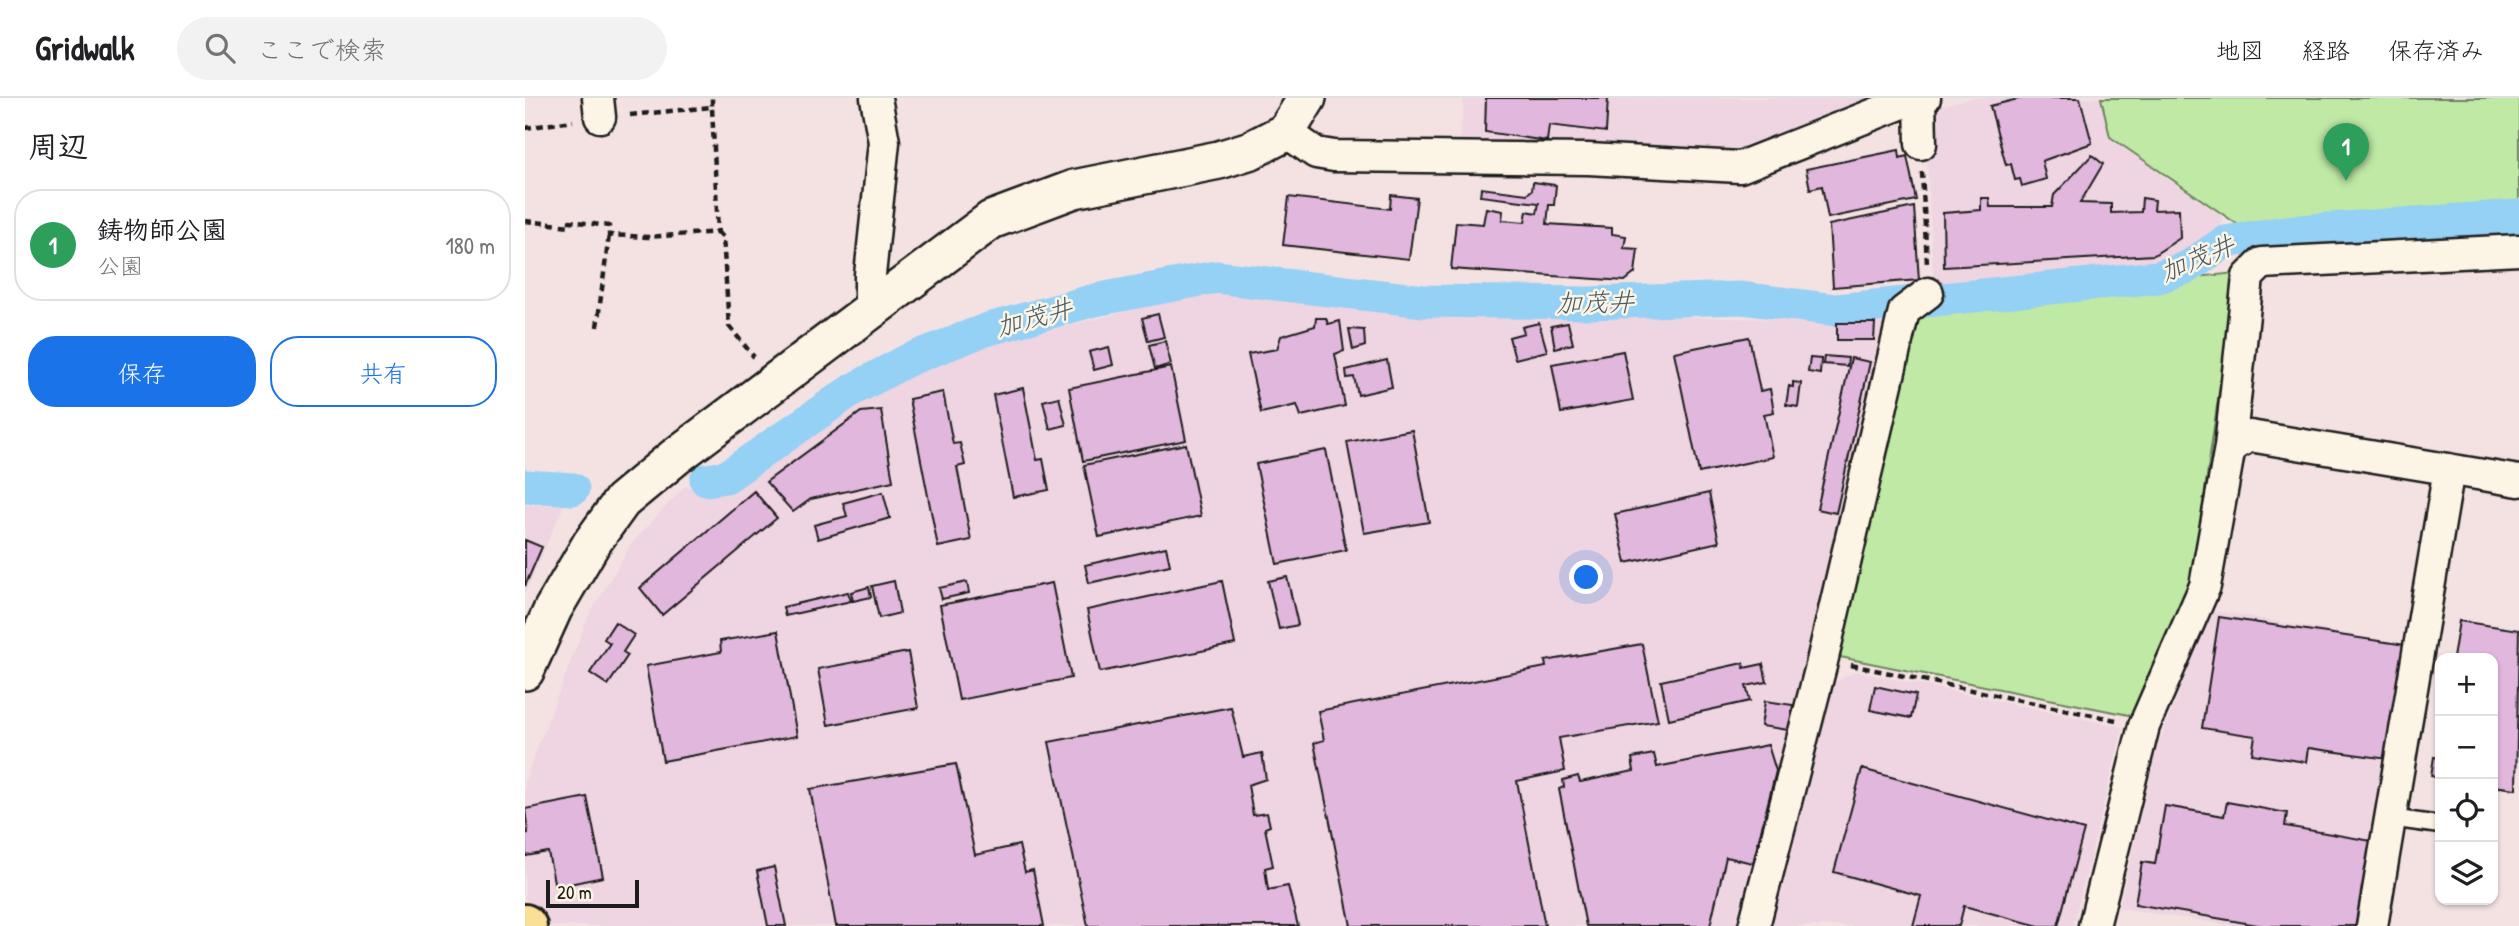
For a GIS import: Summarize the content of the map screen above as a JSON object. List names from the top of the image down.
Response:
{
  "water": ["加茂井"],
  "scale_bar": "20 m",
  "page": {
    "header": "Gridwalk",
    "search": "ここで検索",
    "nav": ["地図", "経路", "保存済み"],
    "heading": "周辺",
    "pins": "1",
    "list": [
      {
        "mark": "1",
        "name": "鋳物師公園",
        "note": "公園",
        "value": "180 m"
      }
    ],
    "buttons": ["保存", "共有"],
    "map_buttons": ["+", "−"],
    "scale": "20 m"
  }
}
